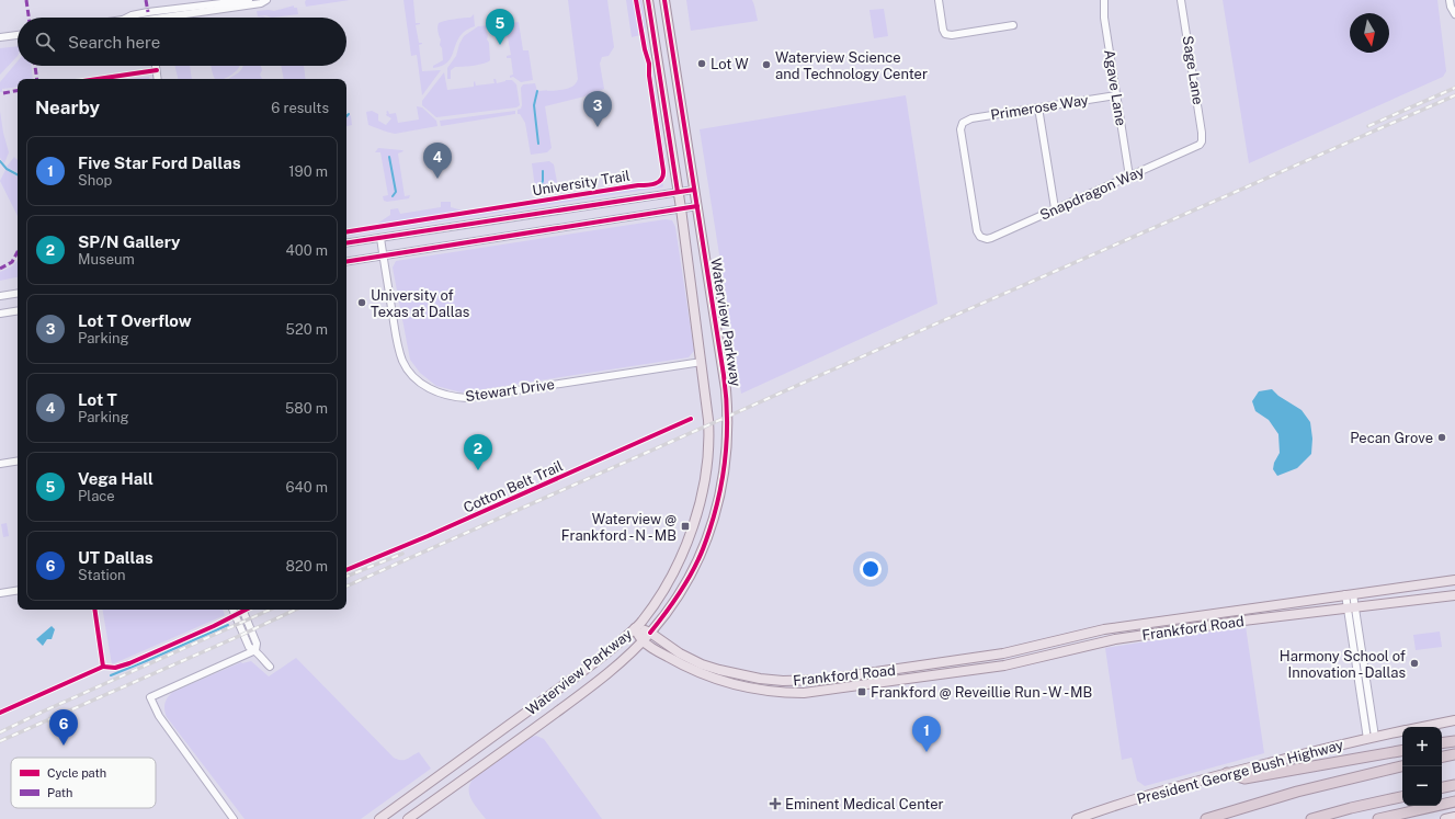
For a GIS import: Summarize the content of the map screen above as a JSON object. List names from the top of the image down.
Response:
{
  "streets": {
    "main road": ["Waterview Parkway", "Frankford Road", "President George Bush Highway"],
    "street": [
      "Sage Lane",
      "Agave Lane",
      "Primerose Way",
      "Snapdragon Way",
      "Stewart Drive"
    ],
    "cycle path": ["University Trail", "Cotton Belt Trail"]
  },
  "crossings": [
    ["Sage Lane", "Snapdragon Way"],
    ["Agave Lane", "Primerose Way"],
    ["Agave Lane", "Snapdragon Way"],
    ["Primerose Way", "Snapdragon Way"],
    ["Waterview Parkway", "Stewart Drive"],
    ["Waterview Parkway", "Frankford Road"]
  ],
  "places": {
    "other": [
      "Lot W",
      "Waterview Science and Technology Center",
      "University of Texas at Dallas",
      "Pecan Grove",
      "Harmony School of Innovation - Dallas"
    ],
    "transit": ["Waterview @ Frankford - N - MB", "Frankford @ Reveillie Run - W - MB"],
    "health": ["Eminent Medical Center"]
  },
  "legend": ["Cycle path", "Path"],
  "north": "bottom",
  "page": {
    "pins": [
      "5",
      "3",
      "4",
      "2",
      "6",
      "1"
    ],
    "search": "Search here",
    "heading": ["Nearby", "6 results"],
    "list": [
      {
        "mark": "1",
        "name": "Five Star Ford Dallas",
        "note": "Shop",
        "value": "190 m"
      },
      {
        "mark": "2",
        "name": "SP/N Gallery",
        "note": "Museum",
        "value": "400 m"
      },
      {
        "mark": "3",
        "name": "Lot T Overflow",
        "note": "Parking",
        "value": "520 m"
      },
      {
        "mark": "4",
        "name": "Lot T",
        "note": "Parking",
        "value": "580 m"
      },
      {
        "mark": "5",
        "name": "Vega Hall",
        "note": "Place",
        "value": "640 m"
      },
      {
        "mark": "6",
        "name": "UT Dallas",
        "note": "Station",
        "value": "820 m"
      }
    ],
    "map_buttons": ["+", "−"]
  }
}
